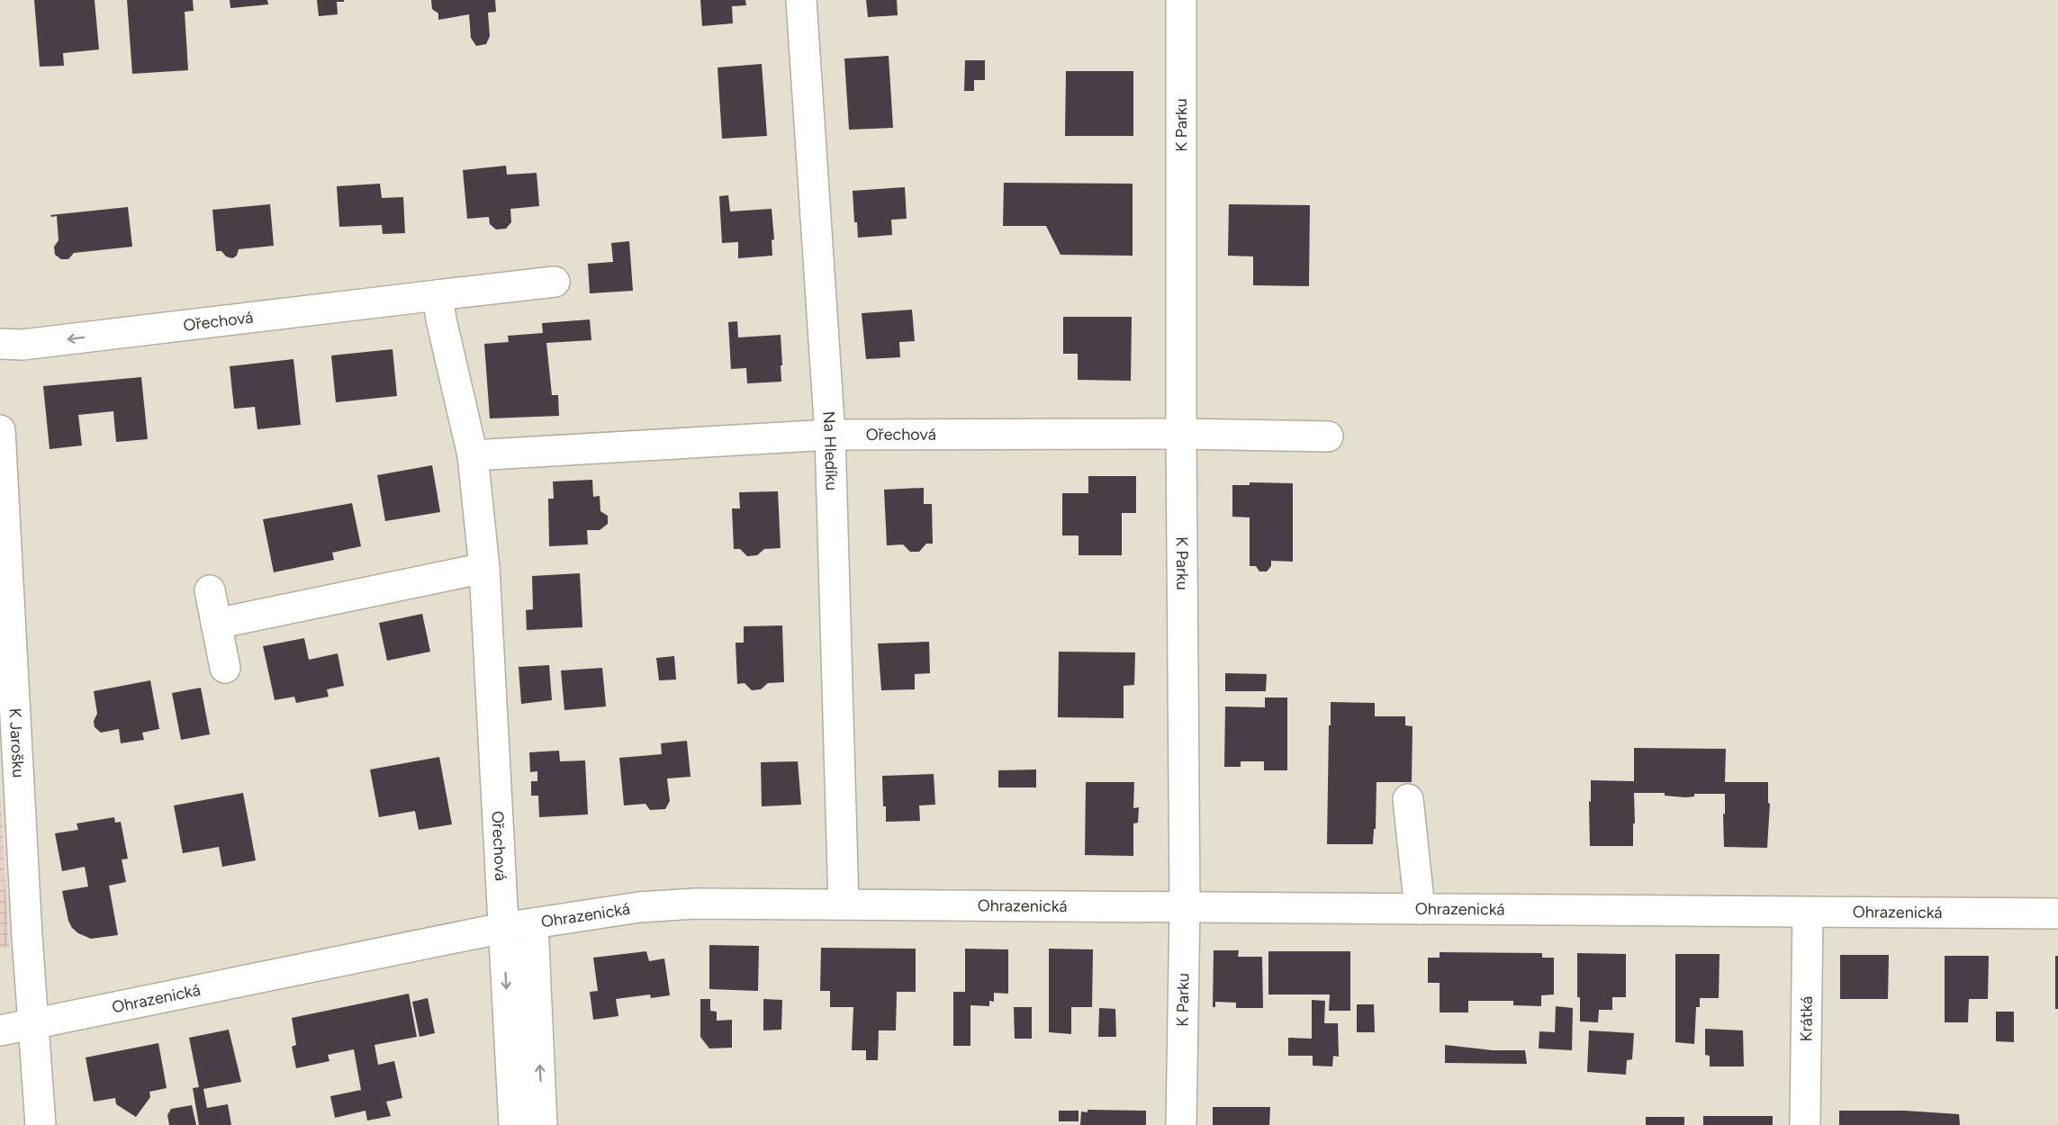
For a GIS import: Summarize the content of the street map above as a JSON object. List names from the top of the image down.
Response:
{
  "streets": {
    "street": [
      "K Parku",
      "Ořechová",
      "Na Hledíku",
      "K Jarošku",
      "Ohrazenická",
      "Krátká"
    ]
  },
  "crossings": [
    ["K Parku", "Ořechová"],
    ["K Parku", "Ohrazenická"],
    ["Ořechová", "Na Hledíku"],
    ["Ořechová", "Ohrazenická"],
    ["Na Hledíku", "Ohrazenická"],
    ["K Jarošku", "Ohrazenická"],
    ["Ohrazenická", "Krátká"]
  ]
}
